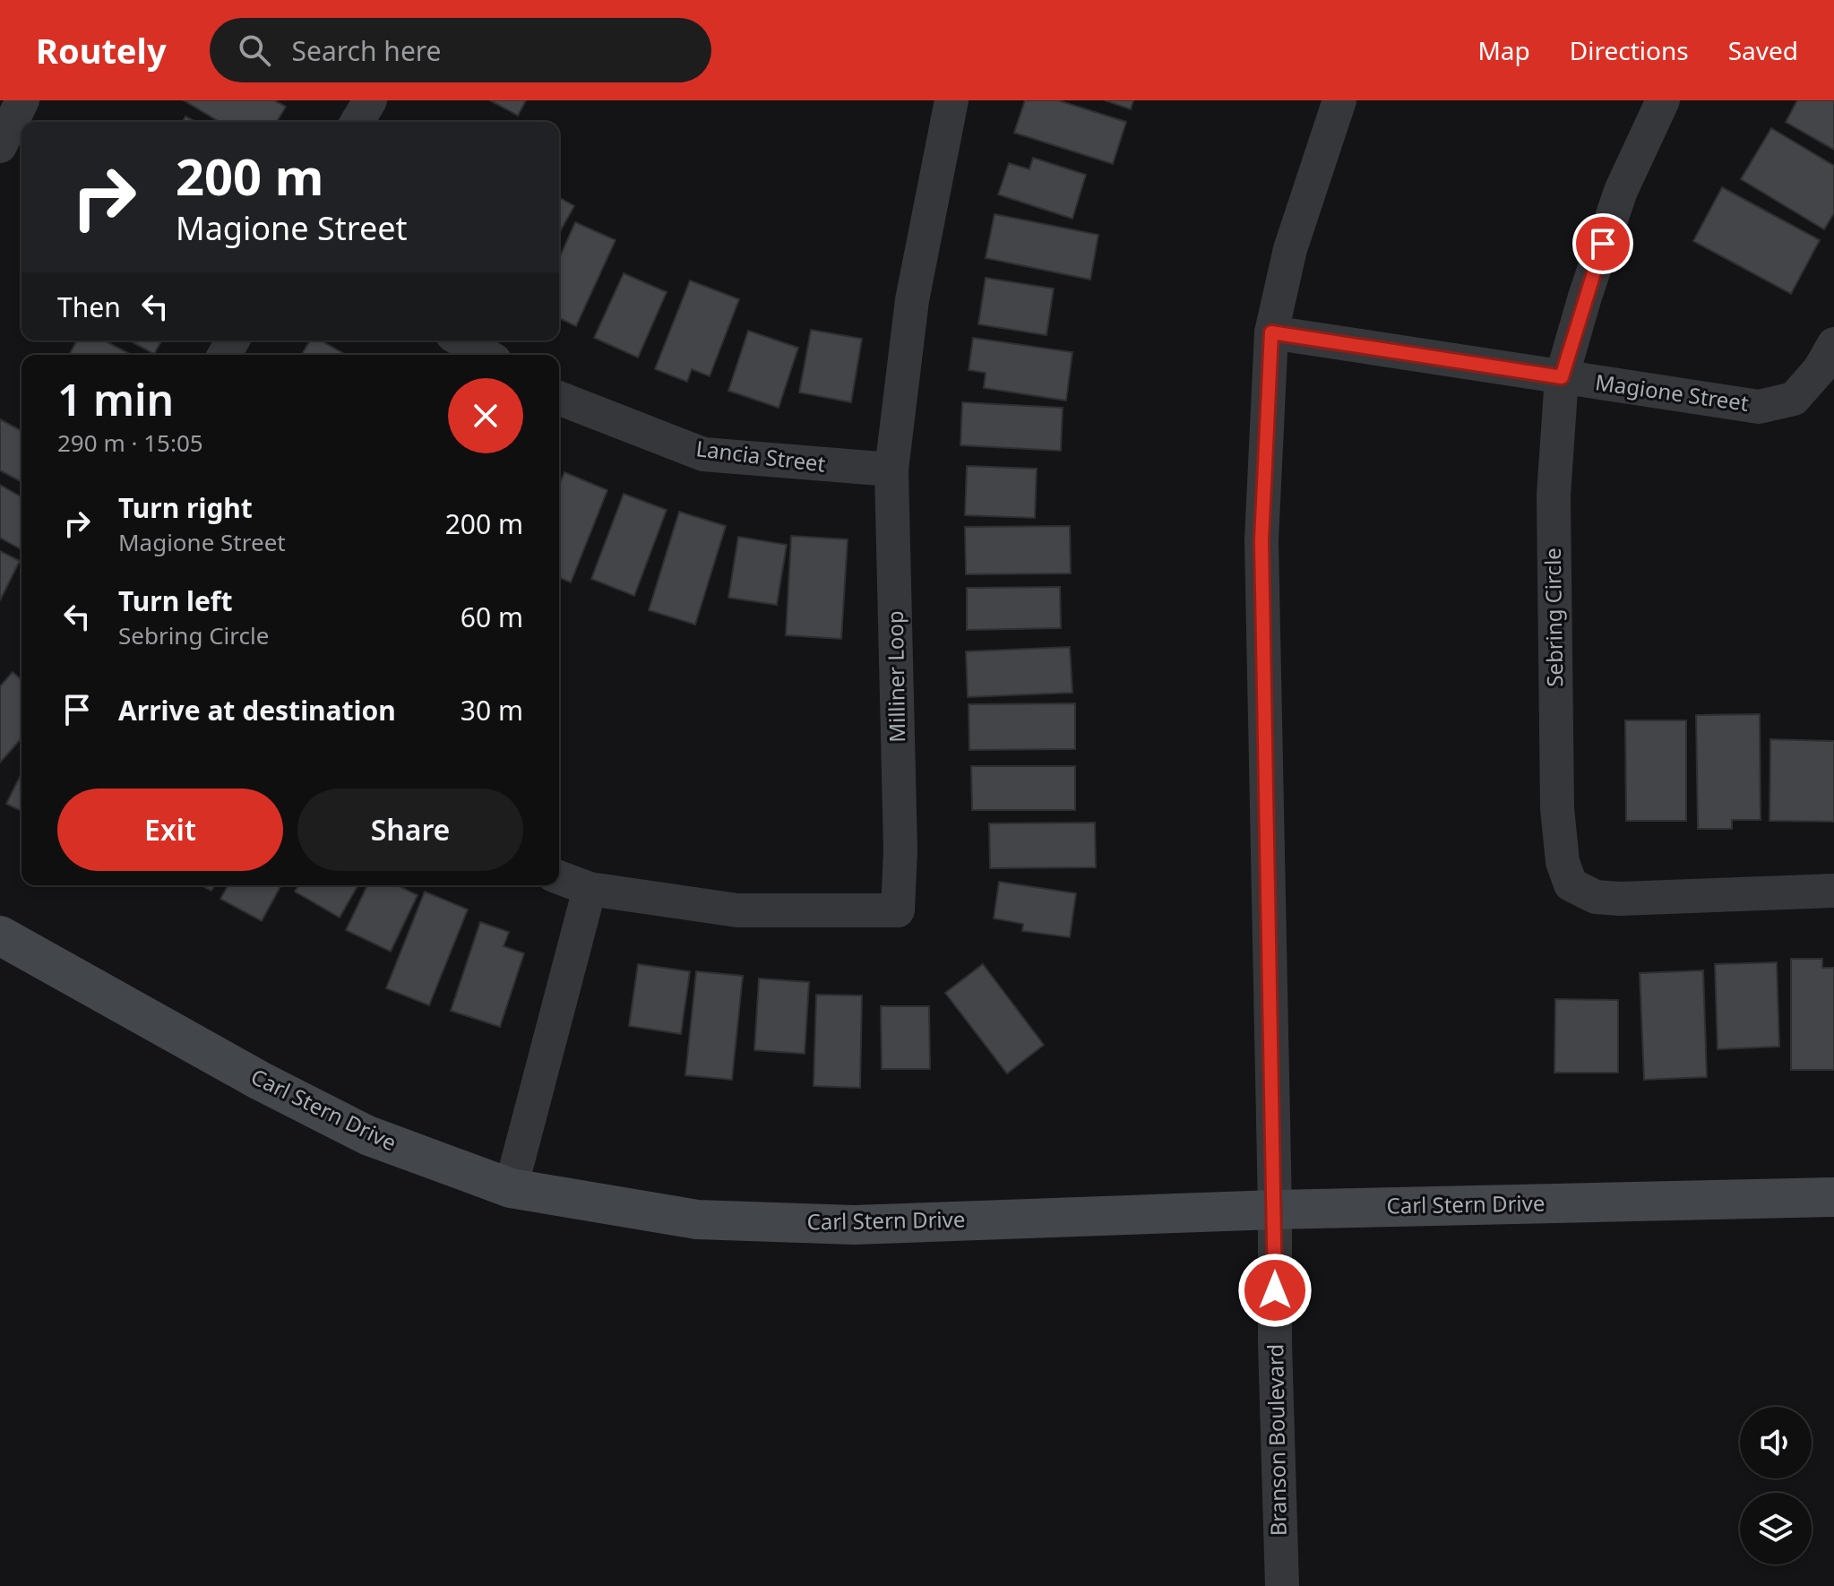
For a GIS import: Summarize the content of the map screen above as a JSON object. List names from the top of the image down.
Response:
{
  "streets": {
    "street": [
      "Magione Street",
      "Lancia Street",
      "Sebring Circle",
      "Milliner Loop",
      "Carl Stern Drive",
      "Branson Boulevard"
    ]
  },
  "crossings": [
    ["Magione Street", "Sebring Circle"],
    ["Magione Street", "Branson Boulevard"],
    ["Lancia Street", "Milliner Loop"],
    ["Carl Stern Drive", "Branson Boulevard"]
  ],
  "page": {
    "header": "Routely",
    "search": "Search here",
    "nav": ["Map", "Directions", "Saved"],
    "turn": ["200 m", "Magione Street"],
    "then": "Then",
    "heading": ["1 min", "290 m · 15:05"],
    "list": [
      {
        "name": "Turn right",
        "note": "Magione Street",
        "value": "200 m"
      },
      {
        "name": "Turn left",
        "note": "Sebring Circle",
        "value": "60 m"
      },
      {
        "name": "Arrive at destination",
        "value": "30 m"
      }
    ],
    "buttons": ["Exit", "Share"]
  }
}
